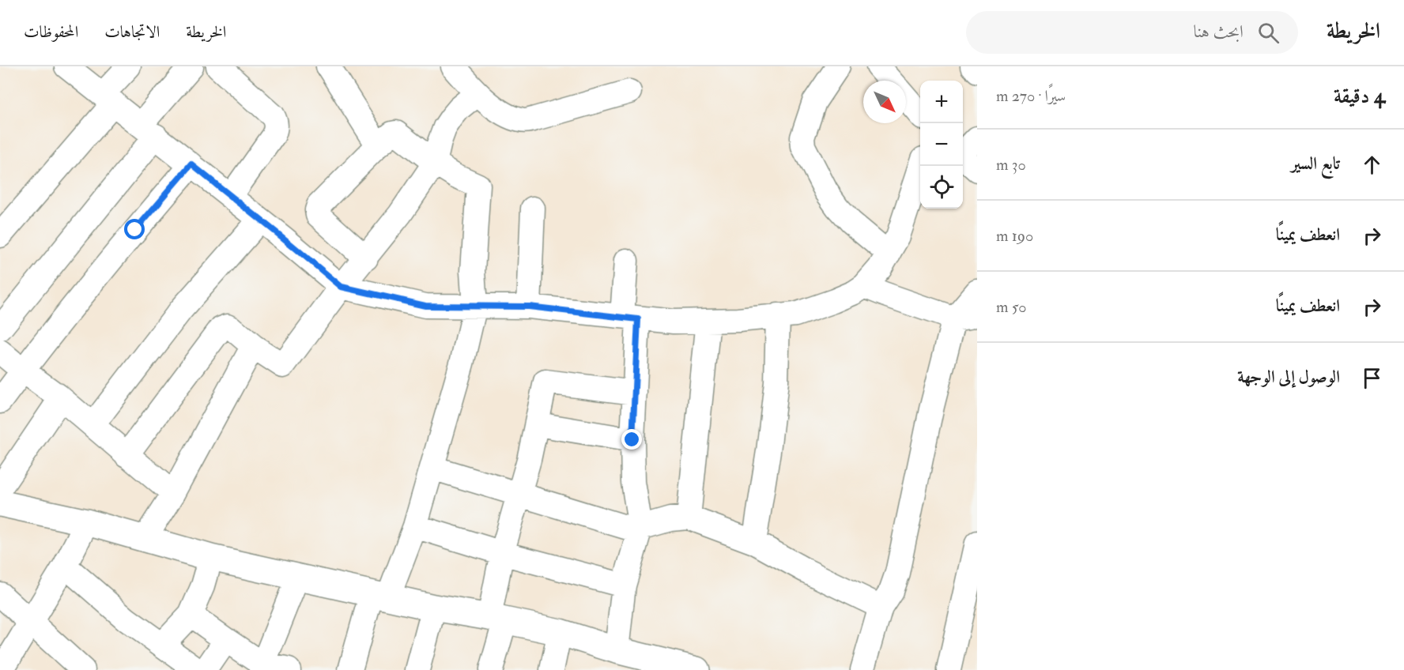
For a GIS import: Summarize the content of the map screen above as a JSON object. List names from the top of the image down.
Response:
{
  "north": "bottom right",
  "page": {
    "header": "الخريطة",
    "search": "ابحث هنا",
    "nav": ["الخريطة", "الاتجاهات", "المحفوظات"],
    "heading": ["4 دقيقة", "سيرًا · 270 m"],
    "map_buttons": ["+", "−"],
    "list": [
      ["تابع السير", "30 m"],
      ["انعطف يمينًا", "190 m"],
      ["انعطف يمينًا", "50 m"],
      "الوصول إلى الوجهة"
    ]
  }
}
